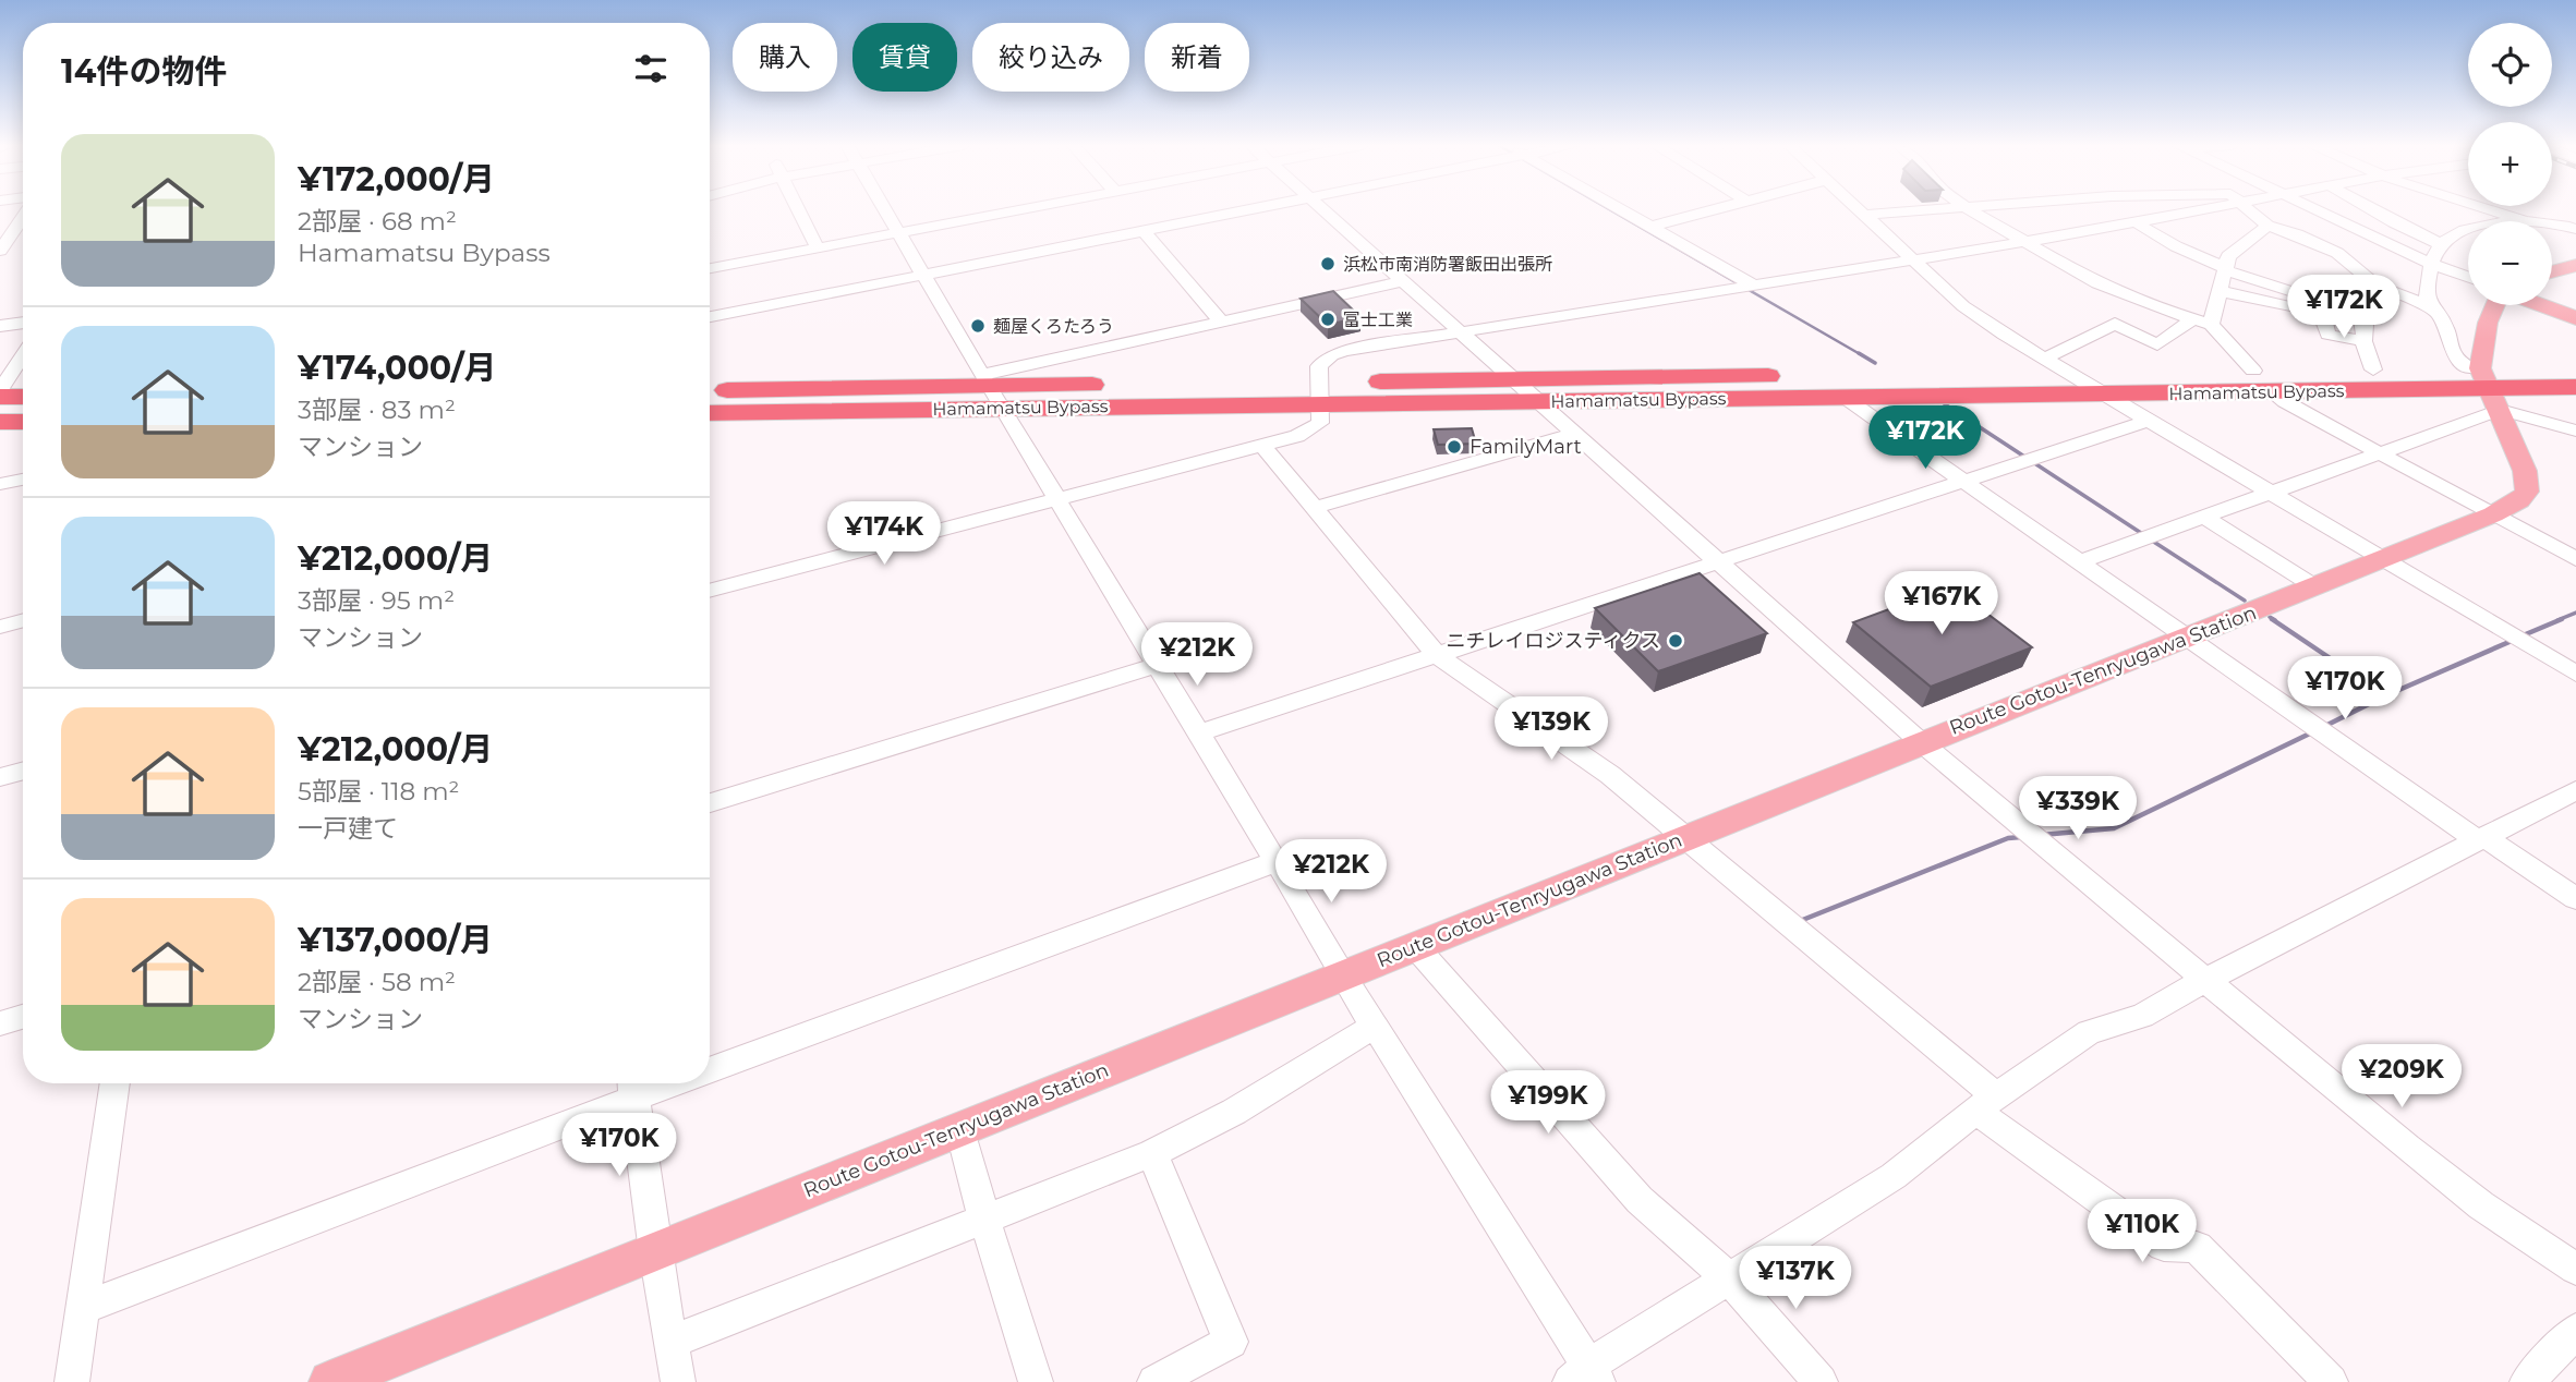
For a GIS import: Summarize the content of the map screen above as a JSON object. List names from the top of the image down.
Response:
{
  "streets": {
    "highway": ["Hamamatsu Bypass"],
    "main road": ["Route Gotou-Tenryugawa Station"]
  },
  "crossings": [
    ["Hamamatsu Bypass", "Route Gotou-Tenryugawa Station"]
  ],
  "places": [
    "浜松市南消防署飯田出張所",
    "富士工業",
    "麺屋くろたろう",
    "FamilyMart",
    "ニチレイロジスティクス"
  ],
  "page": {
    "map_buttons": ["+", "−"],
    "chip": [
      "購入",
      "賃貸",
      "絞り込み",
      "新着"
    ],
    "heading": "14件の物件",
    "list": [
      {
        "name": "¥172,000/月",
        "note": "2部屋 · 68 m² · Hamamatsu Bypass"
      },
      {
        "name": "¥174,000/月",
        "note": "3部屋 · 83 m² · マンション"
      },
      {
        "name": "¥212,000/月",
        "note": "3部屋 · 95 m² · マンション"
      },
      {
        "name": "¥212,000/月",
        "note": "5部屋 · 118 m² · 一戸建て"
      },
      {
        "name": "¥137,000/月",
        "note": "2部屋 · 58 m² · マンション"
      }
    ],
    "price": [
      "¥172K",
      "¥172K",
      "¥174K",
      "¥167K",
      "¥212K",
      "¥170K",
      "¥139K",
      "¥339K",
      "¥212K",
      "¥209K",
      "¥199K",
      "¥170K",
      "¥110K",
      "¥137K"
    ]
  }
}
